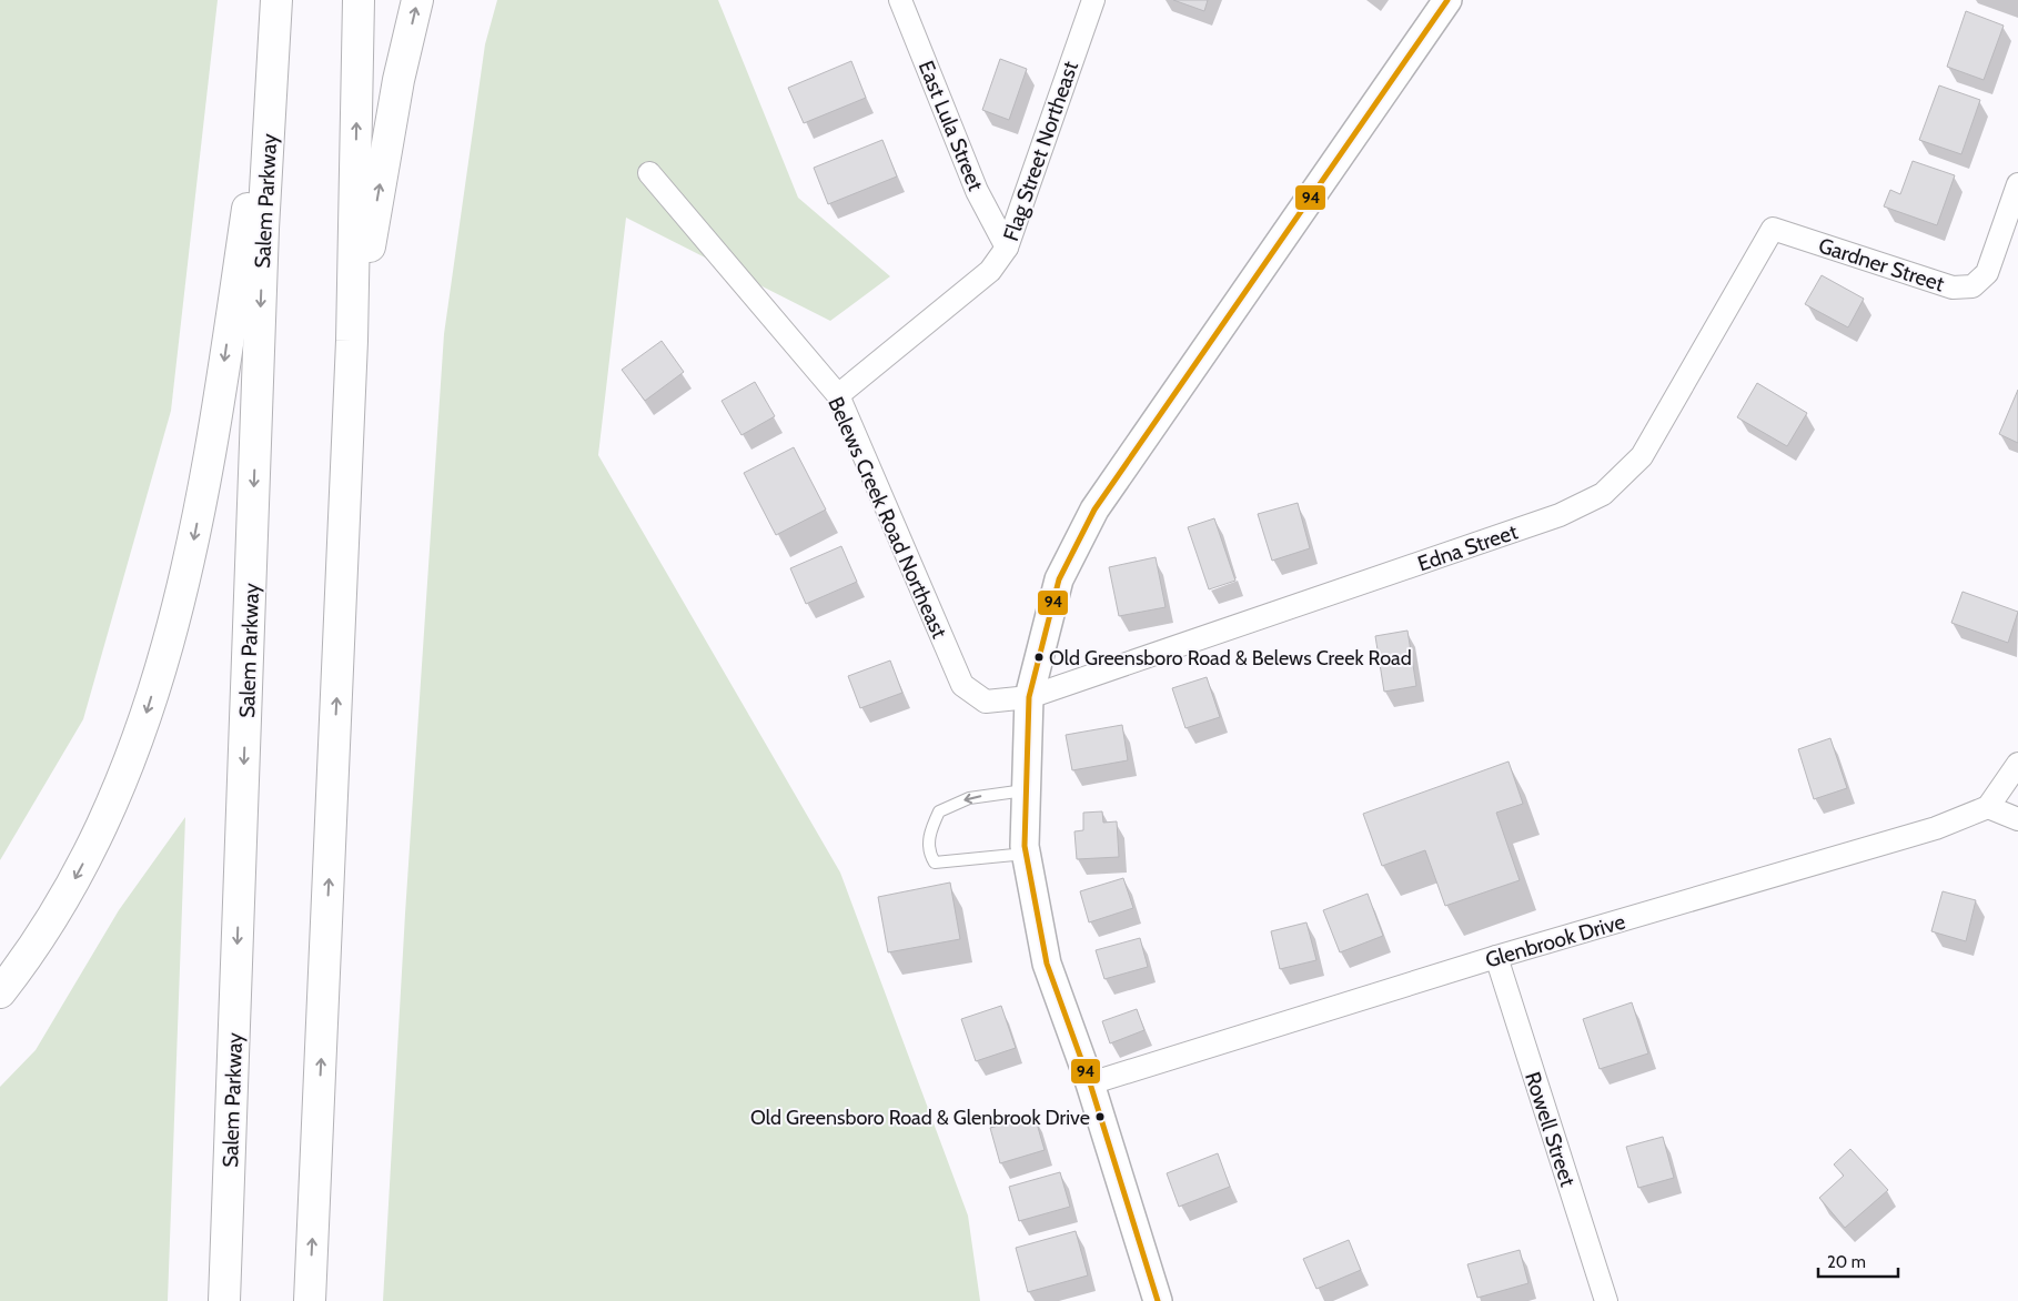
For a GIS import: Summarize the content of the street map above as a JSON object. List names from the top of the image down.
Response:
{
  "streets": {
    "highway": ["Salem Parkway"],
    "street": [
      "East Lula Street",
      "Flag Street Northeast",
      "Gardner Street",
      "Belews Creek Road Northeast",
      "Edna Street",
      "Glenbrook Drive",
      "Rowell Street"
    ]
  },
  "crossings": [
    ["East Lula Street", "Flag Street Northeast"],
    ["Flag Street Northeast", "Belews Creek Road Northeast"],
    ["Gardner Street", "Edna Street"],
    ["Belews Creek Road Northeast", "Edna Street"],
    ["Glenbrook Drive", "Rowell Street"]
  ],
  "places": ["Old Greensboro Road & Belews Creek Road", "Old Greensboro Road & Glenbrook Drive"],
  "lines": ["transit line 94"],
  "scale_bar": "20 m"
}
